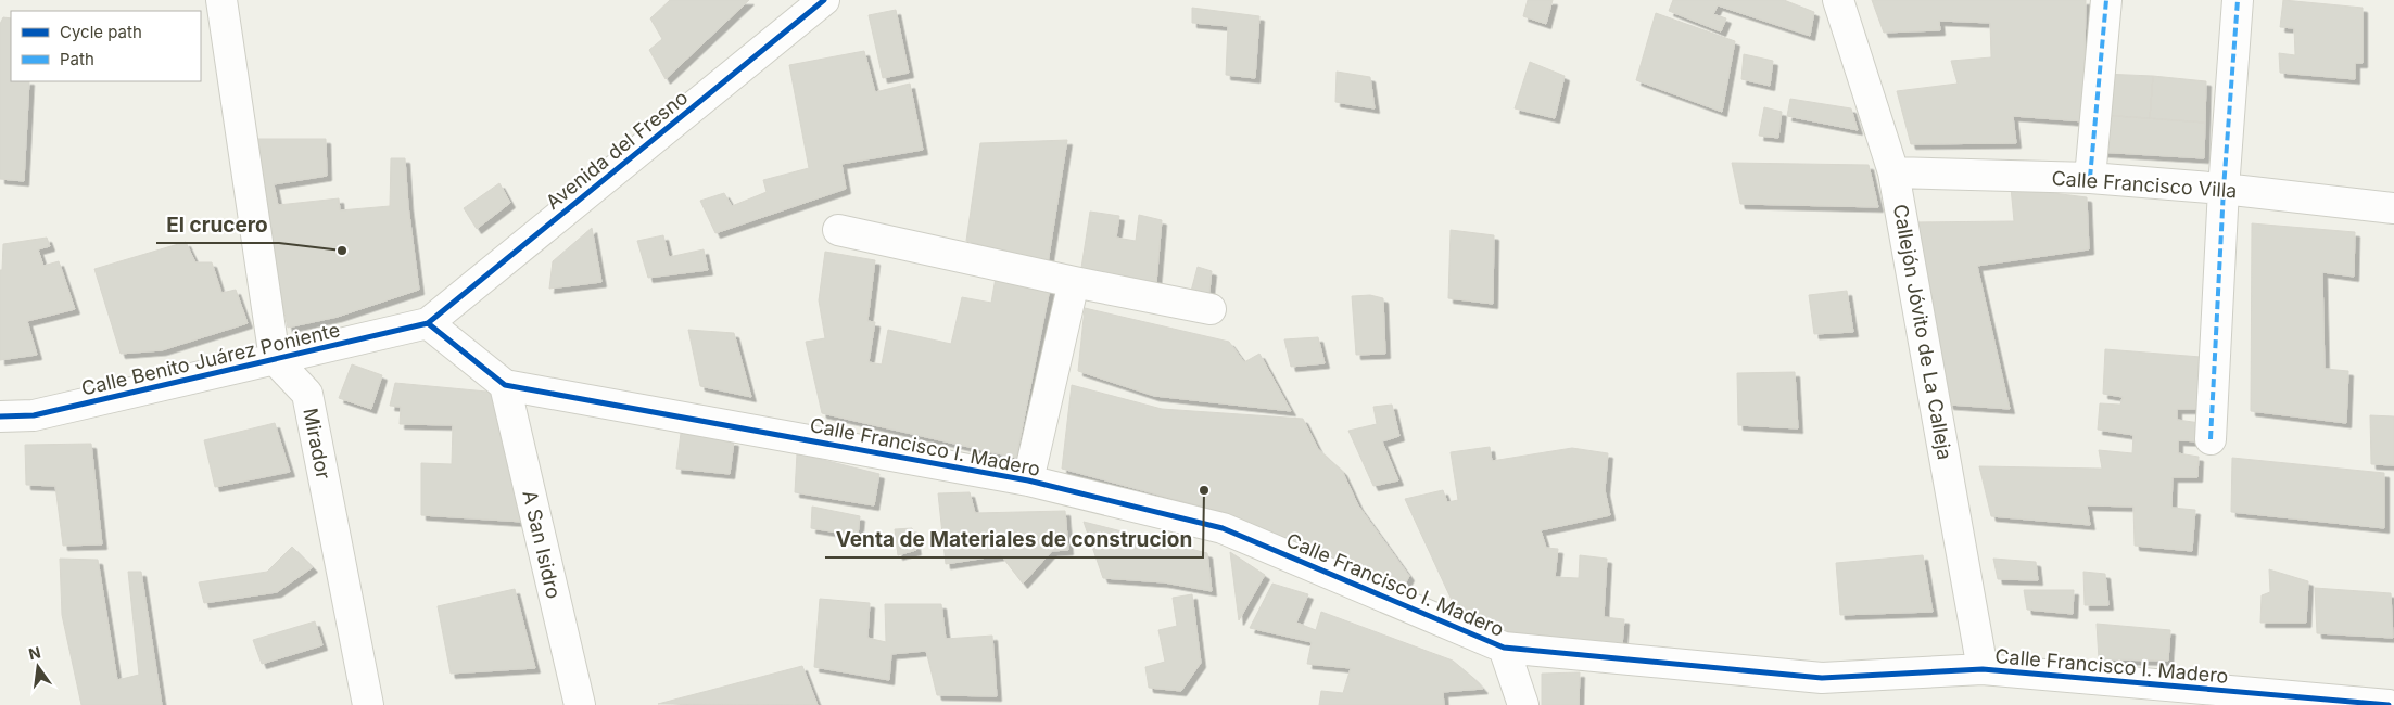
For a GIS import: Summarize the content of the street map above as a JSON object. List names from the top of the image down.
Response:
{
  "streets": {
    "street": [
      "Avenida del Fresno",
      "Calle Francisco Villa",
      "Callejón Jóvito de La Calleja",
      "Calle Benito Juárez Poniente",
      "Mirador",
      "Calle Francisco I. Madero",
      "A San Isidro"
    ]
  },
  "crossings": [
    ["Avenida del Fresno", "Calle Benito Juárez Poniente"],
    ["Avenida del Fresno", "Calle Francisco I. Madero"],
    ["Calle Francisco Villa", "Callejón Jóvito de La Calleja"],
    ["Callejón Jóvito de La Calleja", "Calle Francisco I. Madero"],
    ["Calle Benito Juárez Poniente", "Mirador"],
    ["Calle Benito Juárez Poniente", "Calle Francisco I. Madero"],
    ["Calle Francisco I. Madero", "A San Isidro"]
  ],
  "places": ["El crucero", "Venta de Materiales de construcion"],
  "legend": ["Cycle path", "Path"],
  "north": "top"
}
